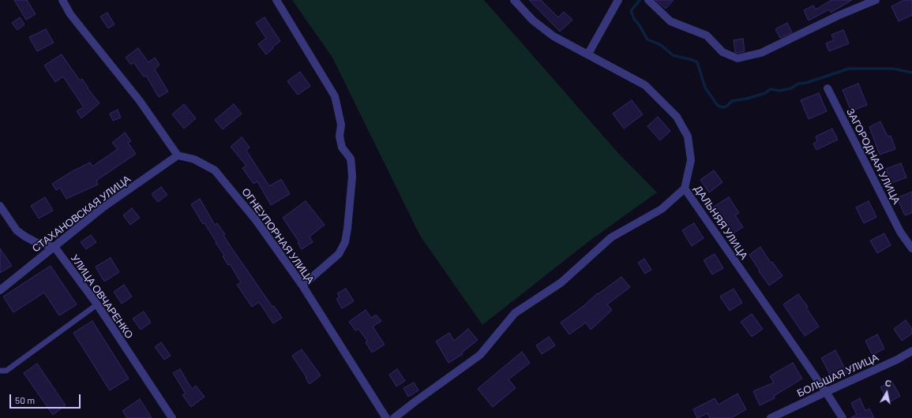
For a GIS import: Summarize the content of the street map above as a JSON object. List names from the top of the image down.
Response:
{
  "streets": {
    "street": [
      "ЗАГОРОДНАЯ УЛИЦА",
      "СТАХАНОВСКАЯ УЛИЦА",
      "ДАЛЬНЯЯ УЛИЦА",
      "ОГНЕУПОРНАЯ УЛИЦА",
      "УЛИЦА ОВЧАРЕНКО",
      "БОЛЬШАЯ УЛИЦА"
    ]
  },
  "crossings": [
    ["СТАХАНОВСКАЯ УЛИЦА", "ОГНЕУПОРНАЯ УЛИЦА"],
    ["СТАХАНОВСКАЯ УЛИЦА", "УЛИЦА ОВЧАРЕНКО"],
    ["ДАЛЬНЯЯ УЛИЦА", "БОЛЬШАЯ УЛИЦА"]
  ],
  "scale_bar": "50 m",
  "north": "top"
}
